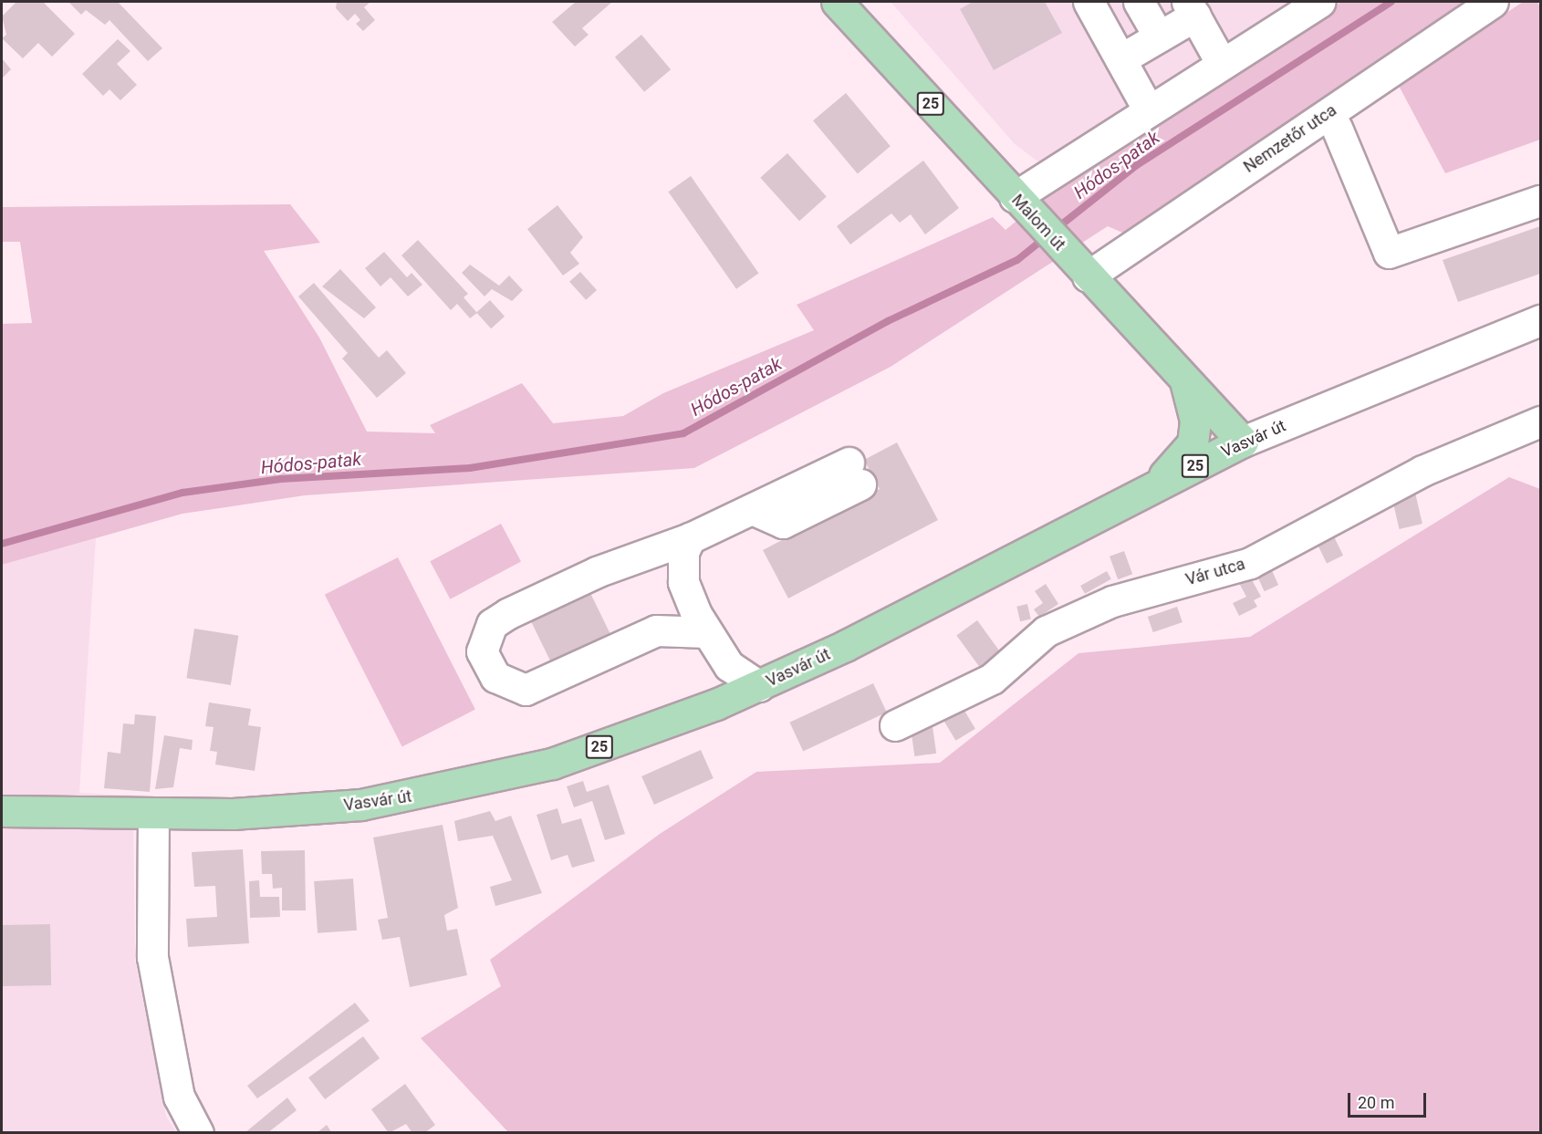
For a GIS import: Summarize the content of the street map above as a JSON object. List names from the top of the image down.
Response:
{
  "streets": {
    "main road": ["25", "Malom út", "Vasvár út"],
    "street": ["Nemzetőr utca", "Vár utca"]
  },
  "crossings": [
    ["25", "Malom út"],
    ["25", "Vasvár út"],
    ["Nemzetőr utca", "Malom út"],
    ["Malom út", "Vasvár út"]
  ],
  "water": ["Hódos-patak"],
  "scale_bar": "20 m"
}
